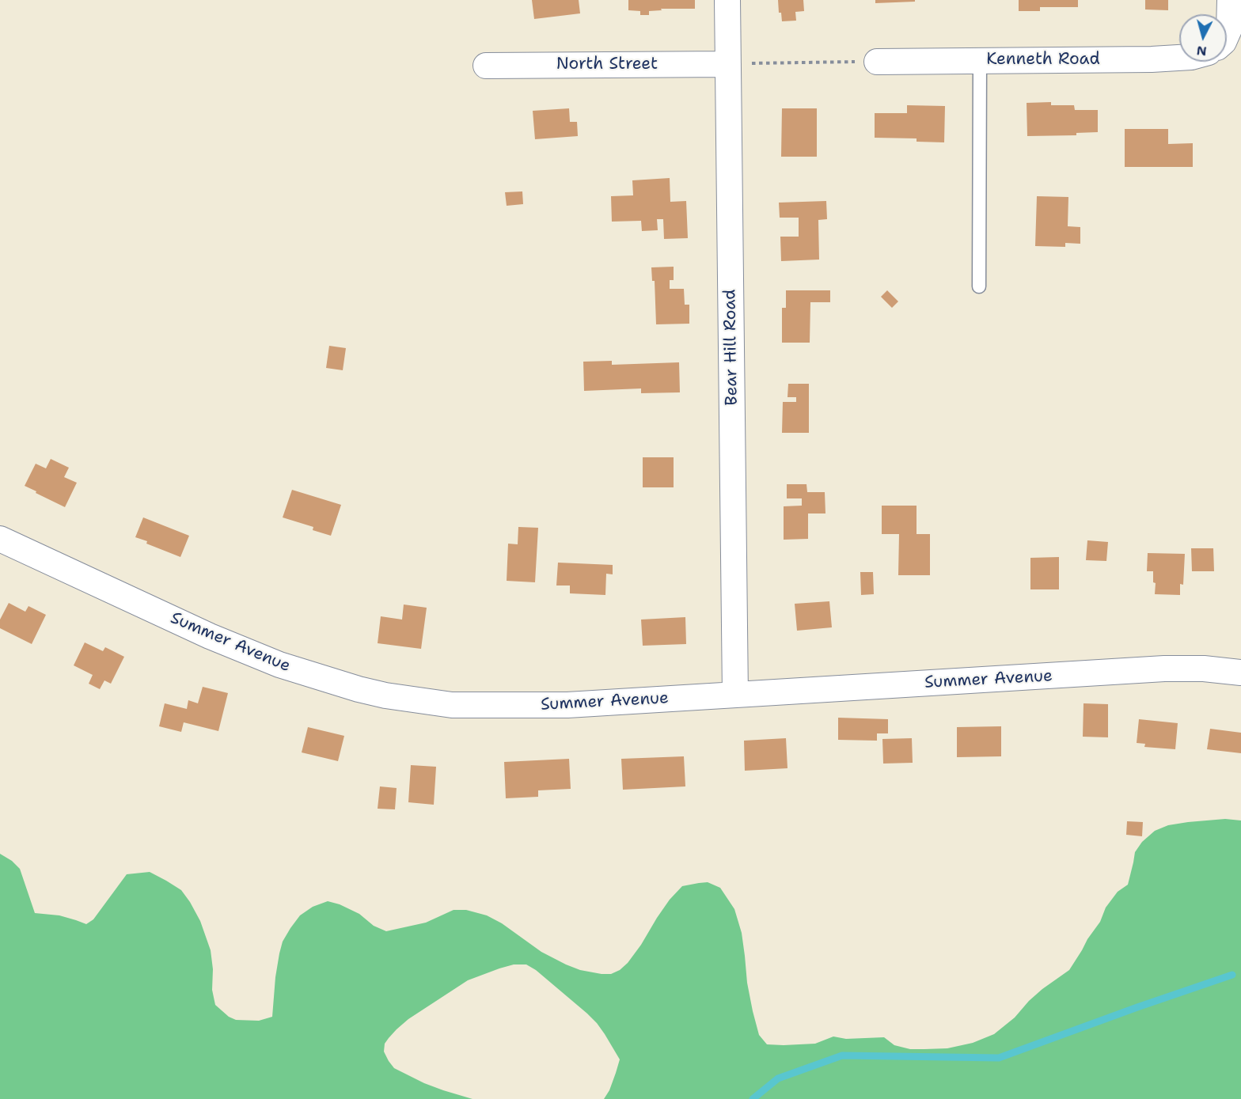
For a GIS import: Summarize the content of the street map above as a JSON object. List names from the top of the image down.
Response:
{
  "streets": {
    "street": [
      "Kenneth Road",
      "North Street",
      "Bear Hill Road",
      "Summer Avenue"
    ]
  },
  "crossings": [
    ["North Street", "Bear Hill Road"],
    ["Bear Hill Road", "Summer Avenue"]
  ],
  "north": "bottom"
}
